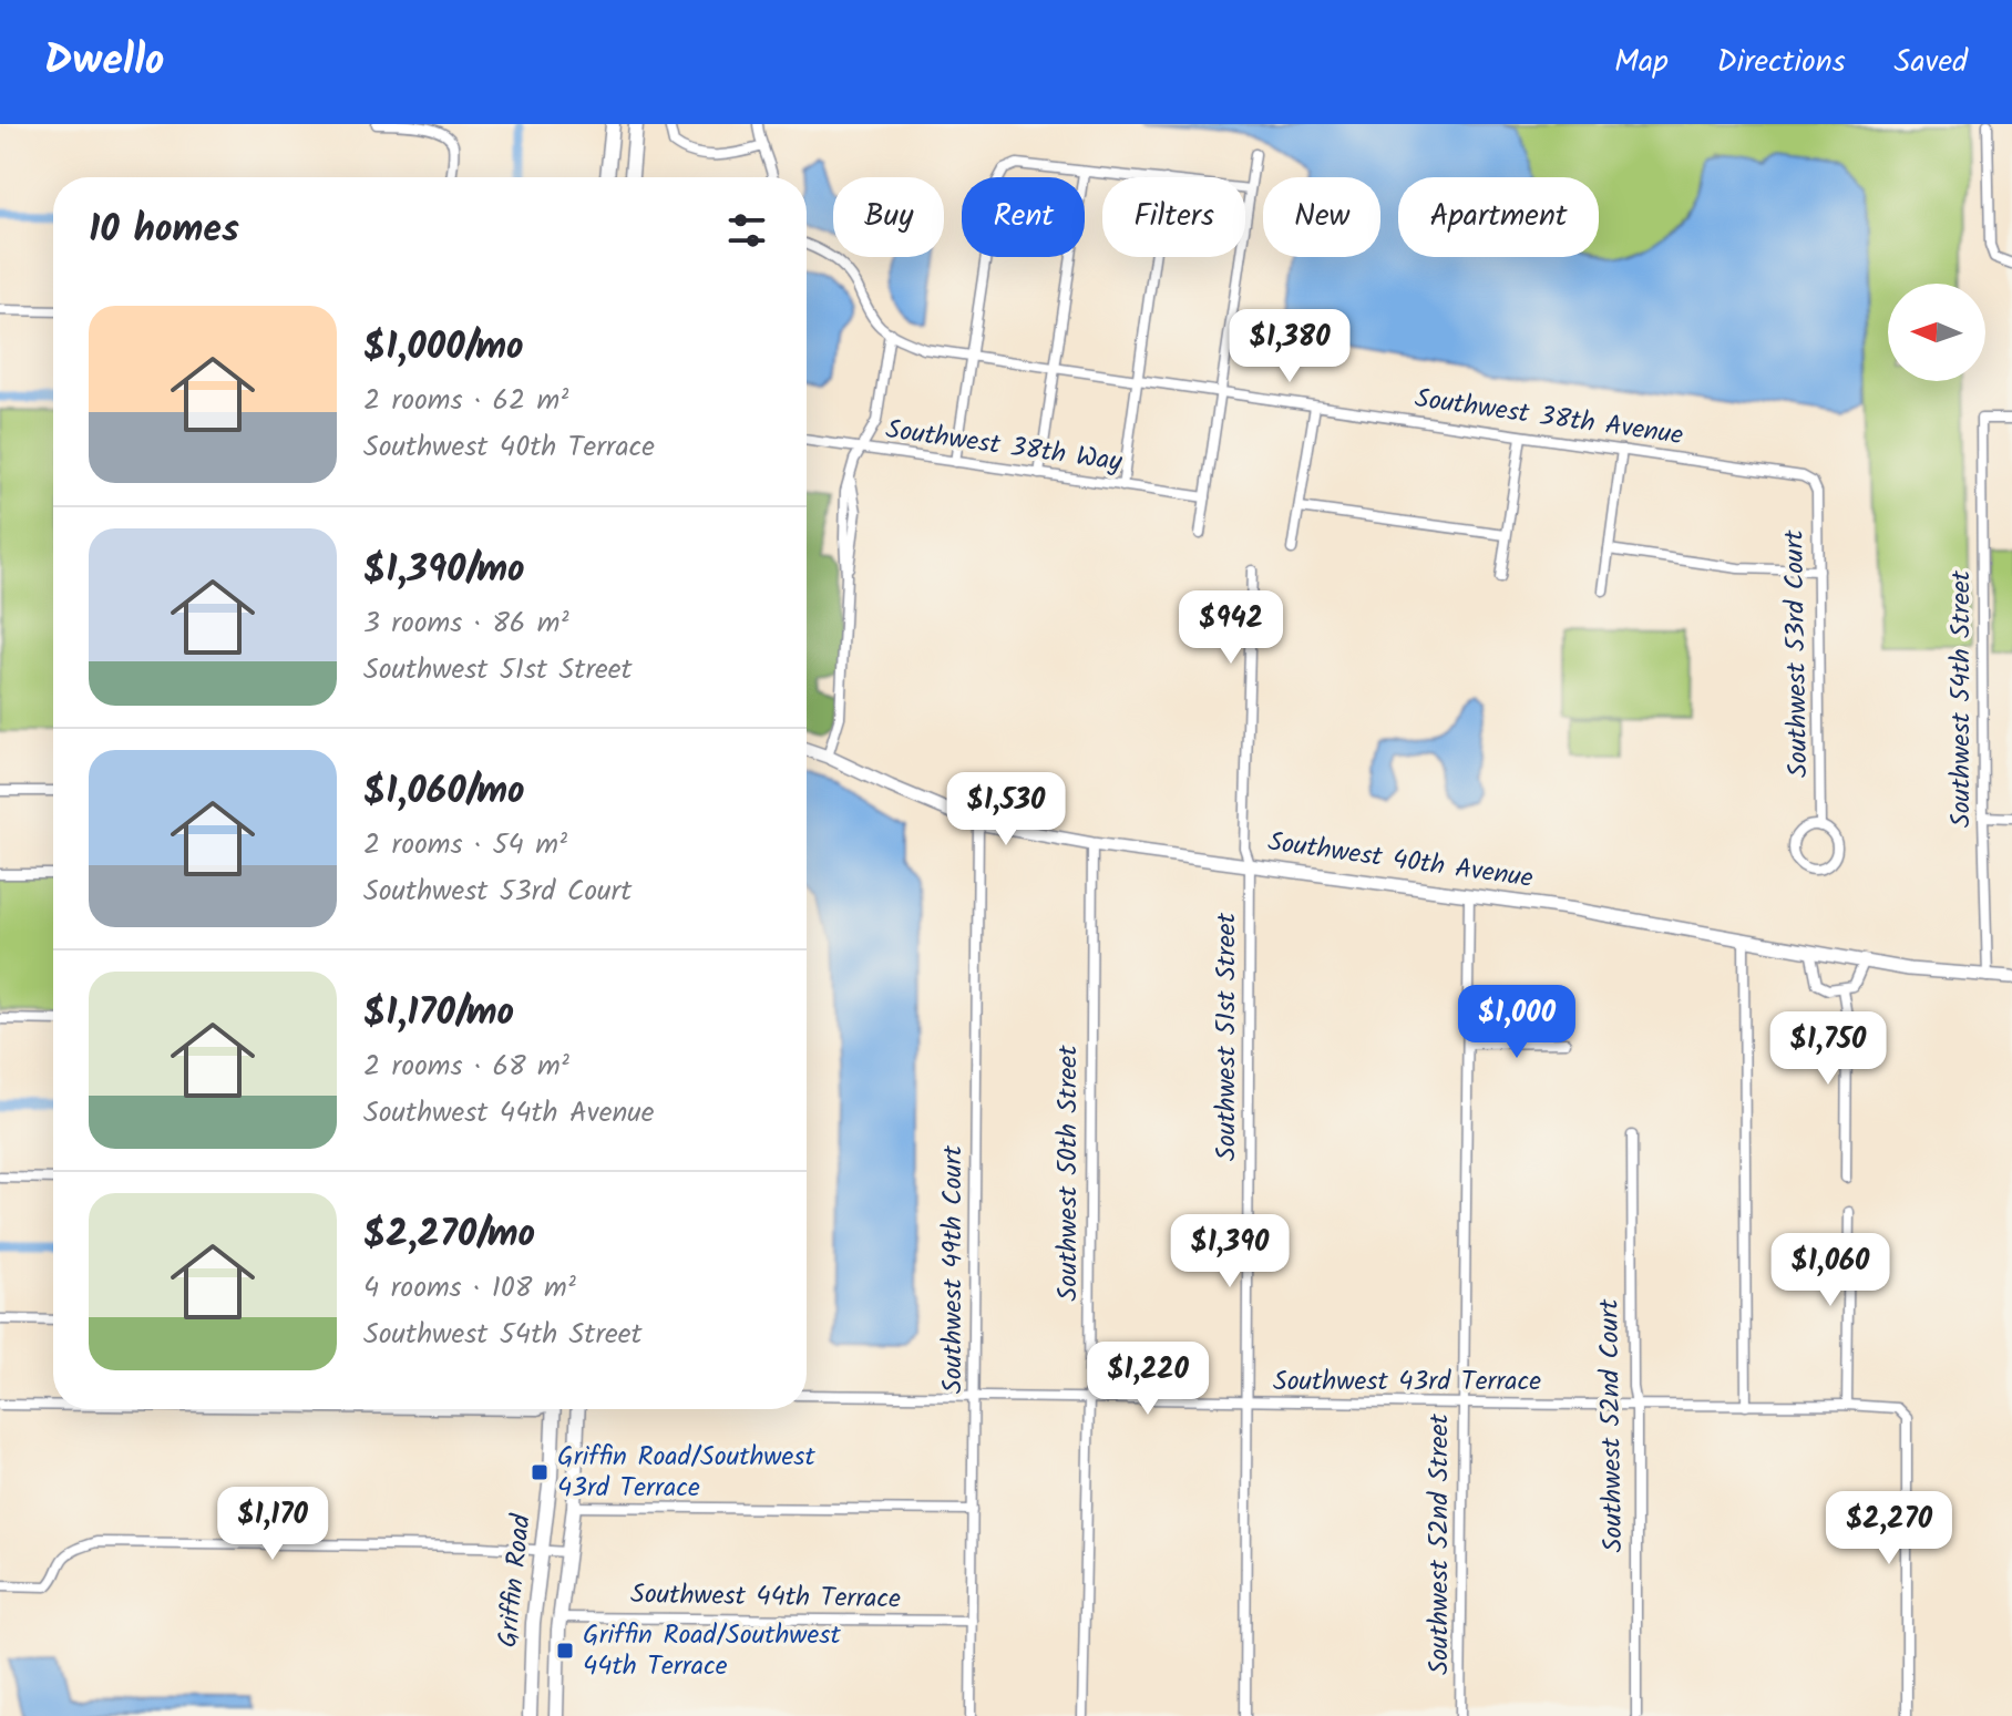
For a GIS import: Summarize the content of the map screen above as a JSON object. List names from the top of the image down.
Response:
{
  "streets": {
    "main road": ["Griffin Road"],
    "street": [
      "Southwest 38th Avenue",
      "Southwest 38th Way",
      "Southwest 53rd Court",
      "Southwest 54th Street",
      "Southwest 40th Avenue",
      "Southwest 51st Street",
      "Southwest 50th Street",
      "Southwest 49th Court",
      "Southwest 43rd Terrace",
      "Southwest 52nd Court",
      "Southwest 52nd Street",
      "Southwest 44th Terrace"
    ]
  },
  "crossings": [
    ["Southwest 38th Avenue", "Southwest 53rd Court"],
    ["Southwest 54th Street", "Southwest 40th Avenue"],
    ["Southwest 40th Avenue", "Southwest 51st Street"],
    ["Southwest 40th Avenue", "Southwest 50th Street"],
    ["Southwest 40th Avenue", "Southwest 49th Court"],
    ["Southwest 40th Avenue", "Southwest 52nd Street"],
    ["Southwest 51st Street", "Southwest 43rd Terrace"],
    ["Southwest 50th Street", "Southwest 43rd Terrace"],
    ["Southwest 49th Court", "Southwest 43rd Terrace"],
    ["Southwest 49th Court", "Southwest 44th Terrace"],
    ["Southwest 43rd Terrace", "Southwest 52nd Court"],
    ["Southwest 43rd Terrace", "Southwest 52nd Street"],
    ["Griffin Road", "Southwest 44th Terrace"]
  ],
  "places": {
    "transit": ["Griffin Road/Southwest 43rd Terrace", "Griffin Road/Southwest 44th Terrace"]
  },
  "north": "left",
  "page": {
    "header": "Dwello",
    "nav": ["Map", "Directions", "Saved"],
    "chip": [
      "Buy",
      "Rent",
      "Filters",
      "New",
      "Apartment"
    ],
    "heading": "10 homes",
    "list": [
      {
        "name": "$1,000/mo",
        "note": "2 rooms · 62 m² · Southwest 40th Terrace"
      },
      {
        "name": "$1,390/mo",
        "note": "3 rooms · 86 m² · Southwest 51st Street"
      },
      {
        "name": "$1,060/mo",
        "note": "2 rooms · 54 m² · Southwest 53rd Court"
      },
      {
        "name": "$1,170/mo",
        "note": "2 rooms · 68 m² · Southwest 44th Avenue"
      },
      {
        "name": "$2,270/mo",
        "note": "4 rooms · 108 m² · Southwest 54th Street"
      }
    ],
    "price": [
      "$1,380",
      "$942",
      "$1,530",
      "$1,000",
      "$1,750",
      "$1,390",
      "$1,060",
      "$1,220",
      "$1,170",
      "$2,270"
    ]
  }
}
